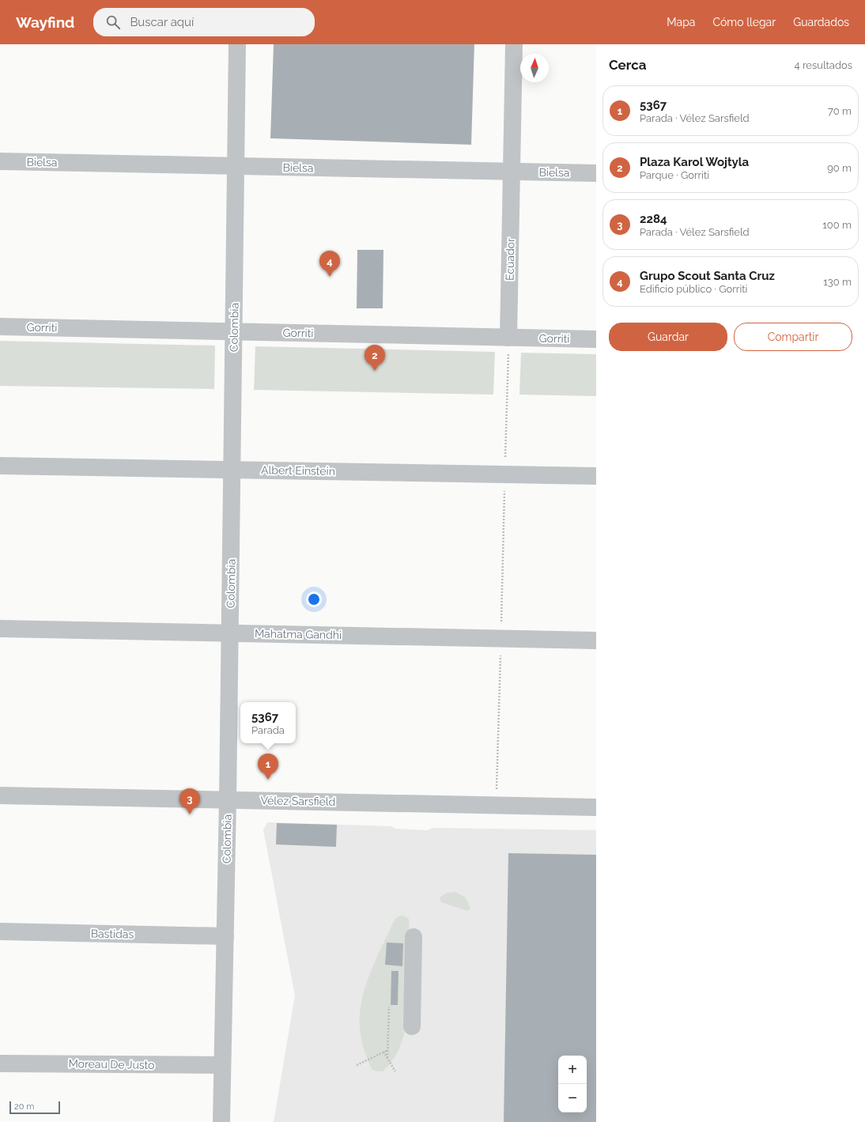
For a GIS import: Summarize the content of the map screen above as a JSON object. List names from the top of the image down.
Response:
{
  "streets": {
    "street": [
      "Bielsa",
      "Ecuador",
      "Gorriti",
      "Colombia",
      "Albert Einstein",
      "Mahatma Gandhi",
      "Vélez Sarsfield",
      "Bastidas",
      "Moreau De Justo"
    ]
  },
  "crossings": [
    ["Bielsa", "Ecuador"],
    ["Bielsa", "Colombia"],
    ["Ecuador", "Gorriti"],
    ["Gorriti", "Colombia"],
    ["Colombia", "Albert Einstein"],
    ["Colombia", "Mahatma Gandhi"],
    ["Colombia", "Vélez Sarsfield"],
    ["Colombia", "Bastidas"],
    ["Colombia", "Moreau De Justo"]
  ],
  "scale_bar": "20 m",
  "north": "top",
  "page": {
    "header": "Wayfind",
    "search": "Buscar aquí",
    "nav": ["Mapa", "Cómo llegar", "Guardados"],
    "heading": ["Cerca", "4 resultados"],
    "list": [
      {
        "mark": "1",
        "name": "5367",
        "note": "Parada · Vélez Sarsfield",
        "value": "70 m"
      },
      {
        "mark": "2",
        "name": "Plaza Karol Wojtyla",
        "note": "Parque · Gorriti",
        "value": "90 m"
      },
      {
        "mark": "3",
        "name": "2284",
        "note": "Parada · Vélez Sarsfield",
        "value": "100 m"
      },
      {
        "mark": "4",
        "name": "Grupo Scout Santa Cruz",
        "note": "Edificio público · Gorriti",
        "value": "130 m"
      }
    ],
    "pins": [
      "4",
      "2",
      "1",
      "3"
    ],
    "buttons": ["Guardar", "Compartir"],
    "popup": ["5367", "Parada"],
    "map_buttons": ["+", "−"],
    "scale": "20 m"
  }
}
